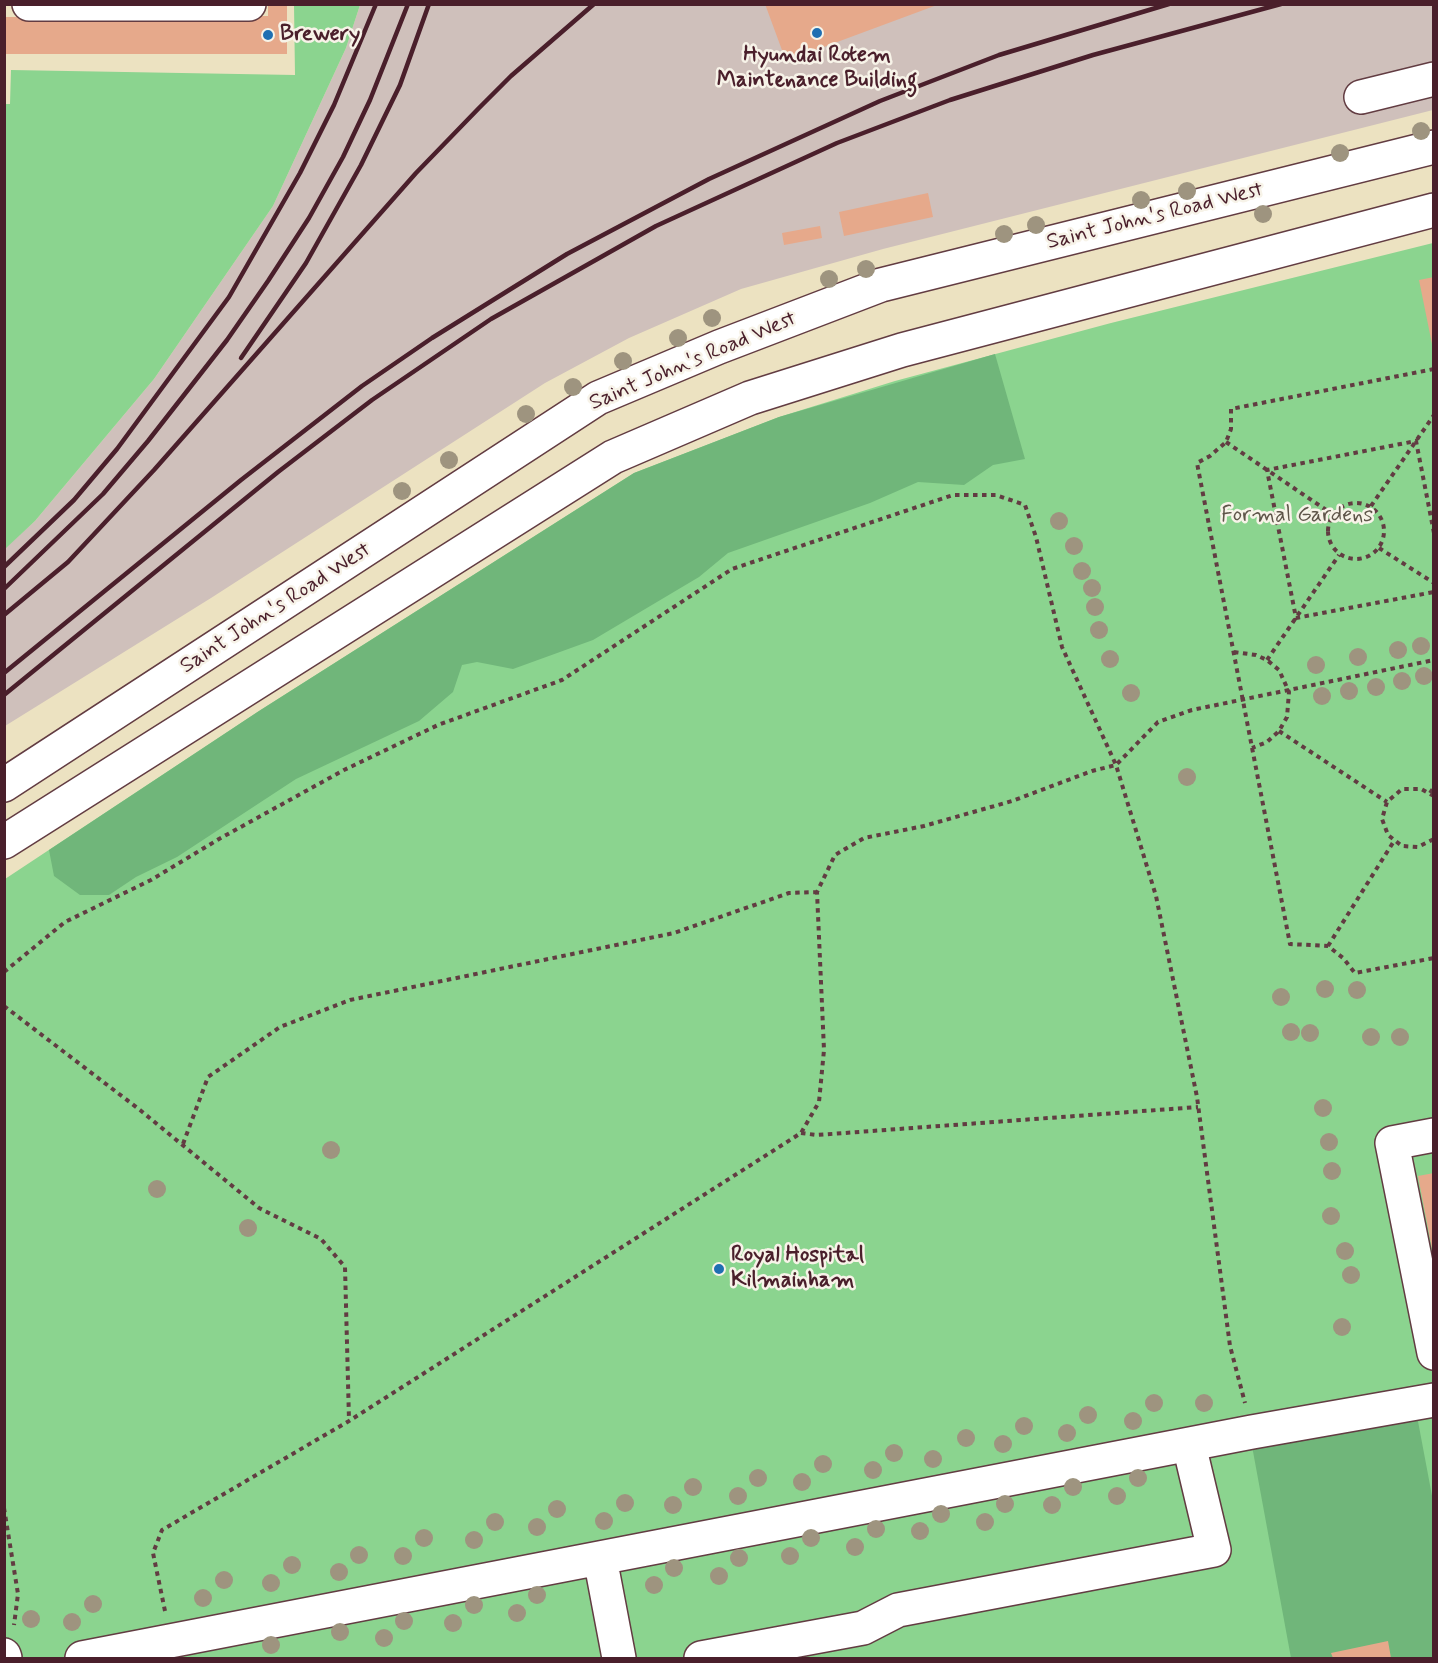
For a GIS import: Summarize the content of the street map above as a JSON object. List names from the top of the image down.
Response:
{
  "streets": {
    "main road": ["Saint John's Road West"]
  },
  "parks": ["Formal Gardens"],
  "places": ["Hyundai Rotem Maintenance Building", "Brewery", "Royal Hospital Kilmainham"]
}
